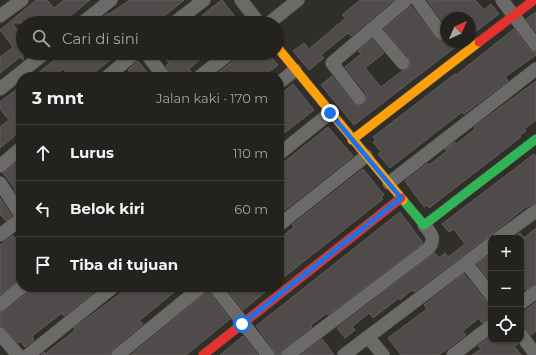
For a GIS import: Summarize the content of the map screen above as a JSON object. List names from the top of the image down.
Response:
{
  "north": "top right",
  "page": {
    "search": "Cari di sini",
    "heading": ["3 mnt", "Jalan kaki · 170 m"],
    "list": [
      ["Lurus", "110 m"],
      ["Belok kiri", "60 m"],
      "Tiba di tujuan"
    ],
    "map_buttons": ["+", "−"]
  }
}
